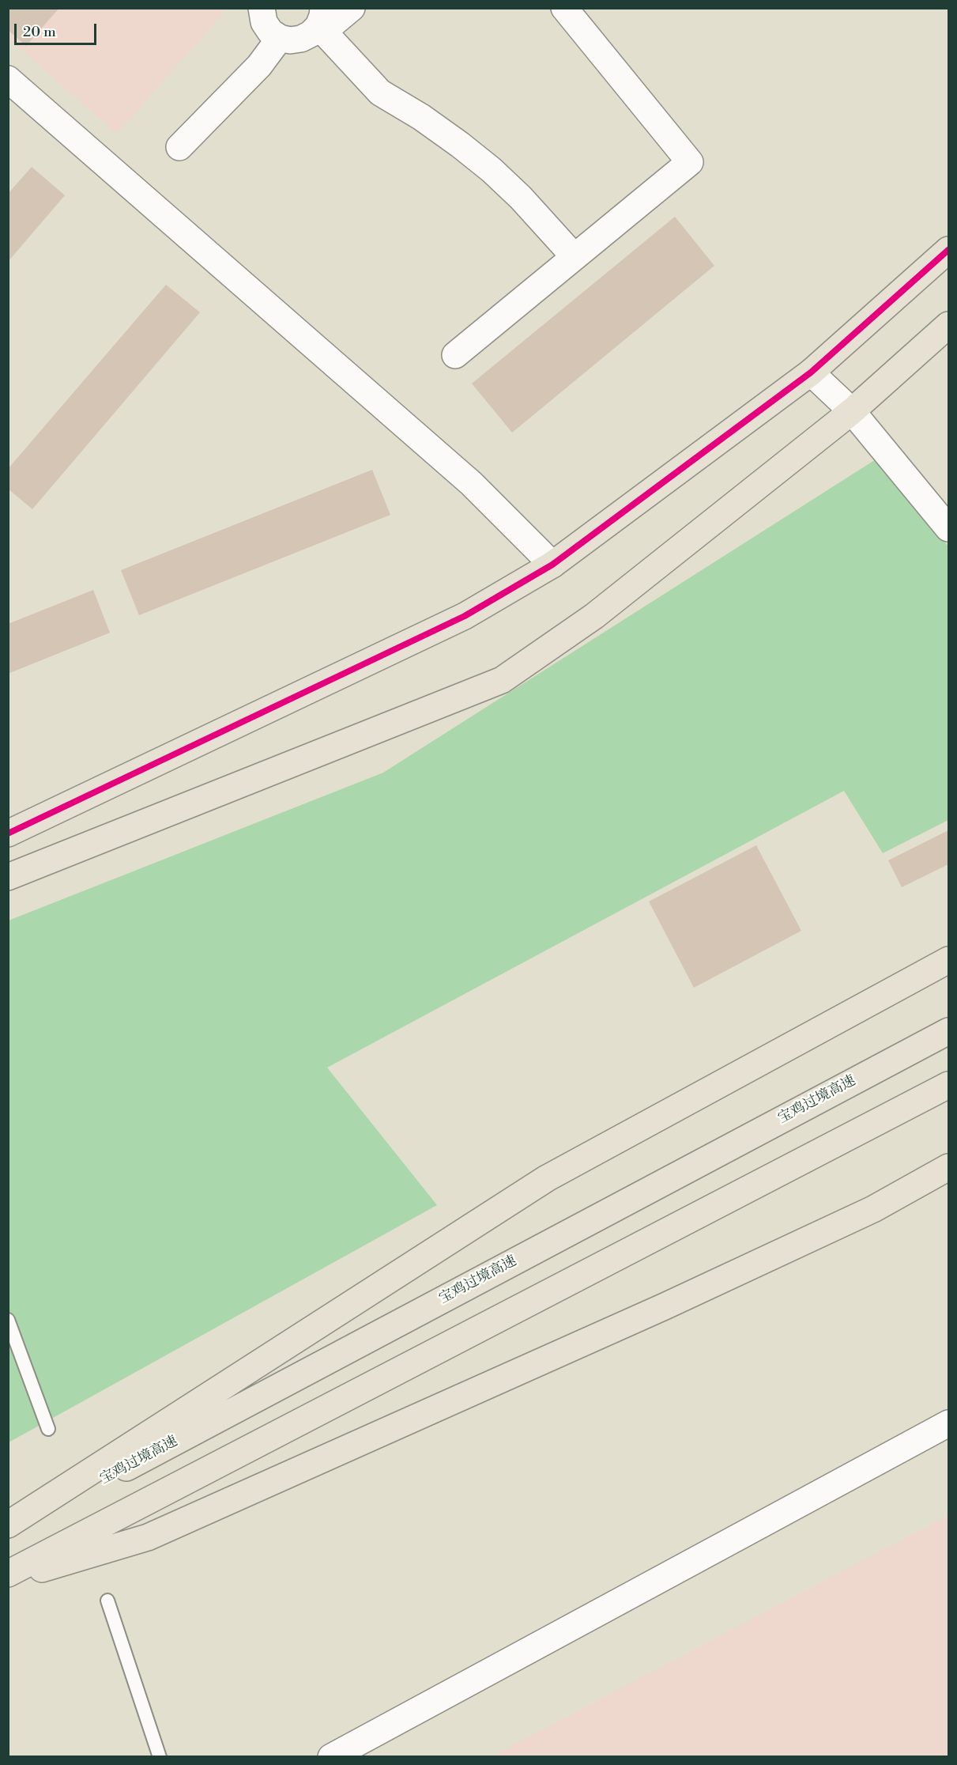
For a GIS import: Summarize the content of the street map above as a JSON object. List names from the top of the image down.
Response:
{
  "streets": {
    "main road": ["宝鸡过境高速"]
  },
  "scale_bar": "20 m"
}
